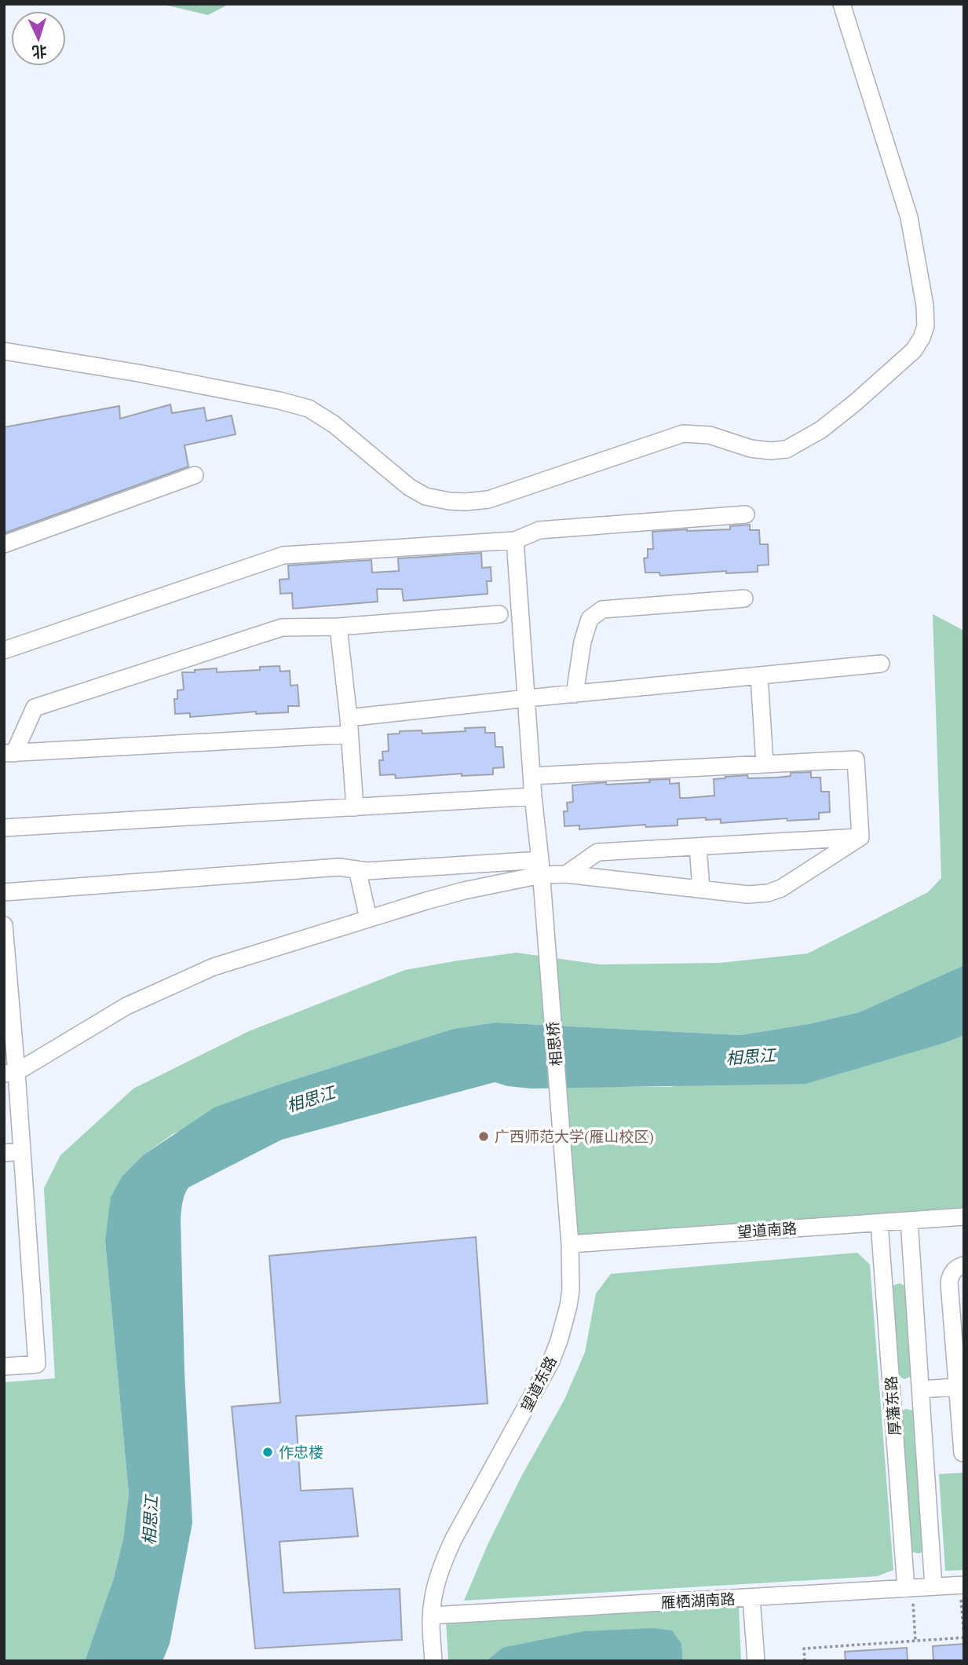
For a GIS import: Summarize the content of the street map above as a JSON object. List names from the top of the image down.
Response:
{
  "streets": {
    "street": [
      "相思桥",
      "望道南路",
      "望道东路",
      "厚藩东路",
      "雁栖湖南路"
    ]
  },
  "crossings": [
    ["相思桥", "望道东路"],
    ["望道南路", "望道东路"],
    ["望道南路", "厚藩东路"],
    ["望道东路", "雁栖湖南路"],
    ["厚藩东路", "雁栖湖南路"]
  ],
  "water": ["相思江"],
  "places": ["广西师范大学(雁山校区)", "作忠楼"],
  "north": "bottom"
}
